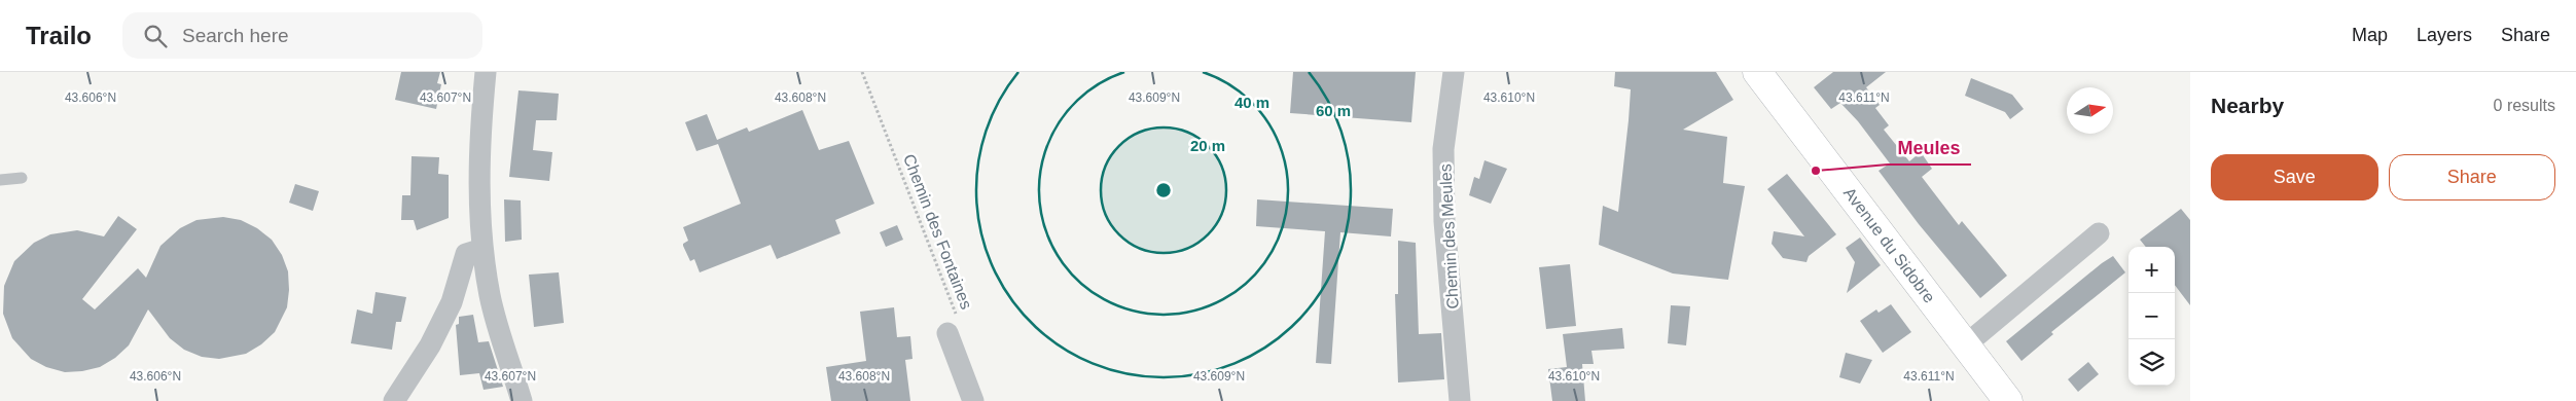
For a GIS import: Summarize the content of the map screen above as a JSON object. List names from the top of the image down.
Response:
{
  "streets": {
    "main road": ["Avenue du Sidobre"],
    "street": ["Chemin des Meules"],
    "path": ["Chemin des Fontaines"]
  },
  "places": ["Meules"],
  "north": "right",
  "page": {
    "header": "Trailo",
    "search": "Search here",
    "nav": ["Map", "Layers", "Share"],
    "heading": ["Nearby", "0 results"],
    "buttons": ["Save", "Share"],
    "map_buttons": ["+", "−"]
  },
  "coordinates": [
    "43.606°N",
    "43.607°N",
    "43.608°N",
    "43.609°N",
    "43.610°N",
    "43.611°N"
  ],
  "rings": ["40 m", "60 m", "20 m"]
}
